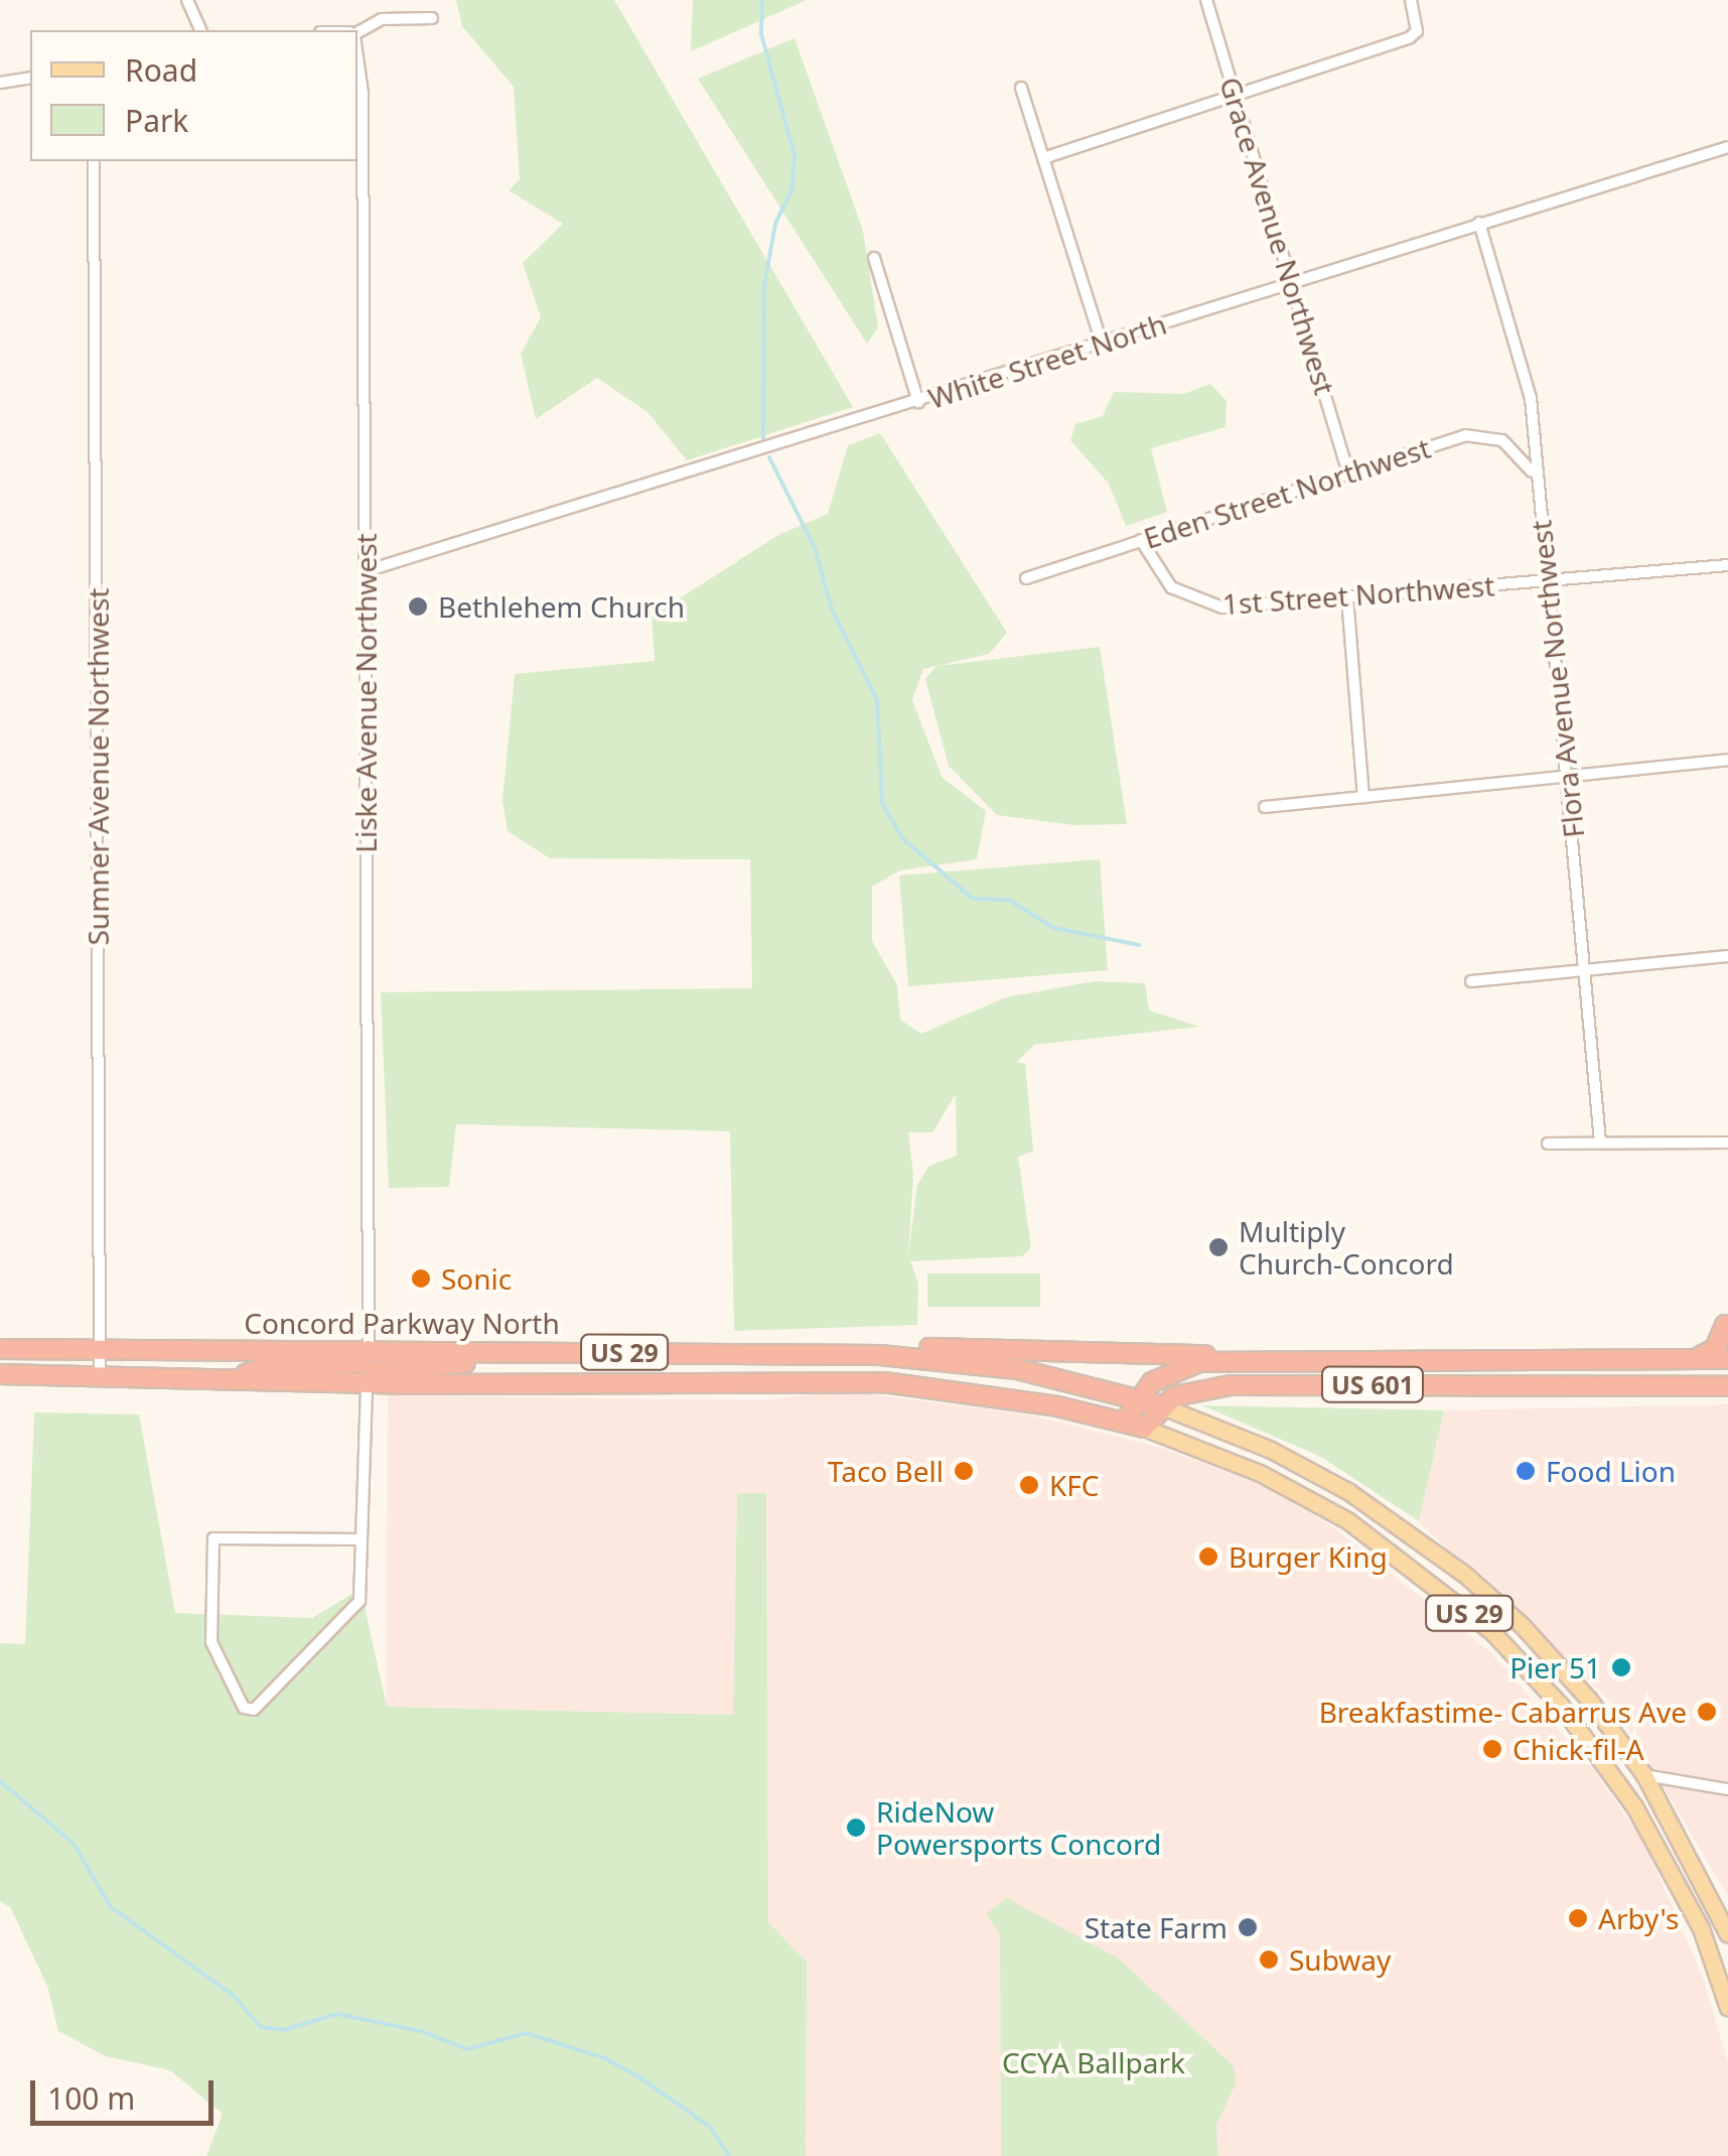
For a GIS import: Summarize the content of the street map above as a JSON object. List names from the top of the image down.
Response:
{
  "streets": {
    "highway": ["Concord Parkway North", "US 29", "US 601"],
    "street": [
      "Grace Avenue Northwest",
      "White Street North",
      "Eden Street Northwest",
      "1st Street Northwest",
      "Flora Avenue Northwest",
      "Liske Avenue Northwest",
      "Sumner Avenue Northwest"
    ]
  },
  "crossings": [
    ["Grace Avenue Northwest", "White Street North"],
    ["Grace Avenue Northwest", "Eden Street Northwest"],
    ["White Street North", "Flora Avenue Northwest"],
    ["White Street North", "Liske Avenue Northwest"],
    ["Eden Street Northwest", "1st Street Northwest"],
    ["1st Street Northwest", "Flora Avenue Northwest"],
    ["Liske Avenue Northwest", "Concord Parkway North"],
    ["Sumner Avenue Northwest", "Concord Parkway North"],
    ["Concord Parkway North", "US 29"],
    ["Concord Parkway North", "US 601"],
    ["US 29", "US 601"]
  ],
  "parks": ["CCYA Ballpark"],
  "places": [
    "Bethlehem Church",
    "Multiply Church-Concord",
    "Sonic",
    "Taco Bell",
    "Food Lion",
    "KFC",
    "Burger King",
    "Pier 51",
    "Breakfastime- Cabarrus Ave",
    "Chick-fil-A",
    "RideNow Powersports Concord",
    "Arby's",
    "State Farm",
    "Subway"
  ],
  "legend": ["Road", "Park"],
  "scale_bar": "100 m"
}
